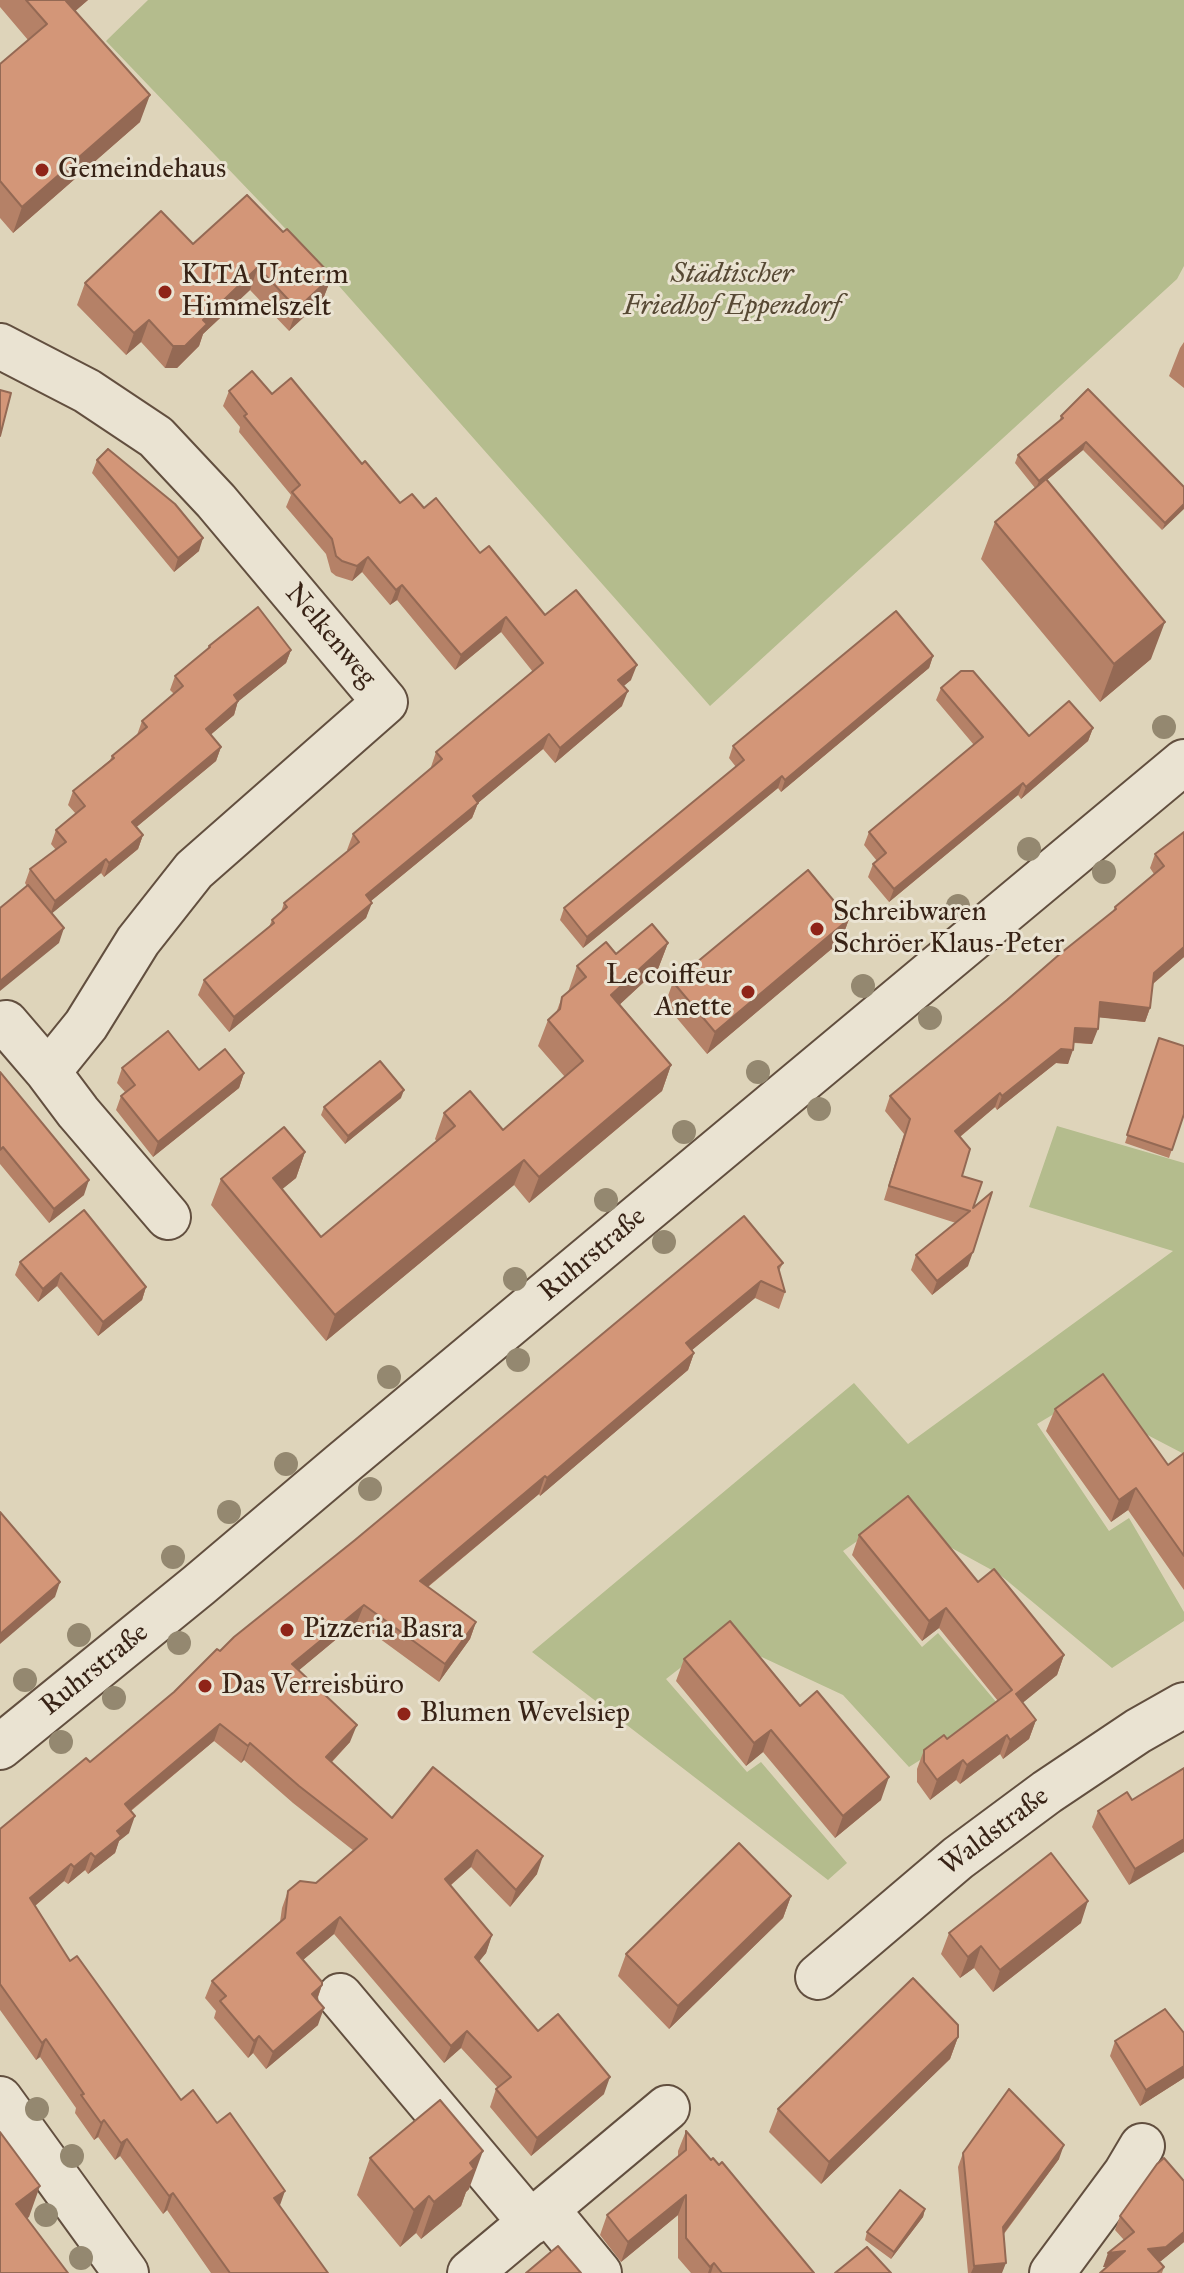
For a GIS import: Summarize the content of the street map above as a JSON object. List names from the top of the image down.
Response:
{
  "streets": {
    "street": ["Nelkenweg", "Ruhrstraße", "Waldstraße"]
  },
  "parks": ["Städtischer Friedhof Eppendorf"],
  "places": [
    "Gemeindehaus",
    "KITA Unterm Himmelszelt",
    "Schreibwaren Schröer Klaus-Peter",
    "Le coiffeur Anette",
    "Pizzeria Basra",
    "Das Verreisbüro",
    "Blumen Wevelsiep"
  ]
}
